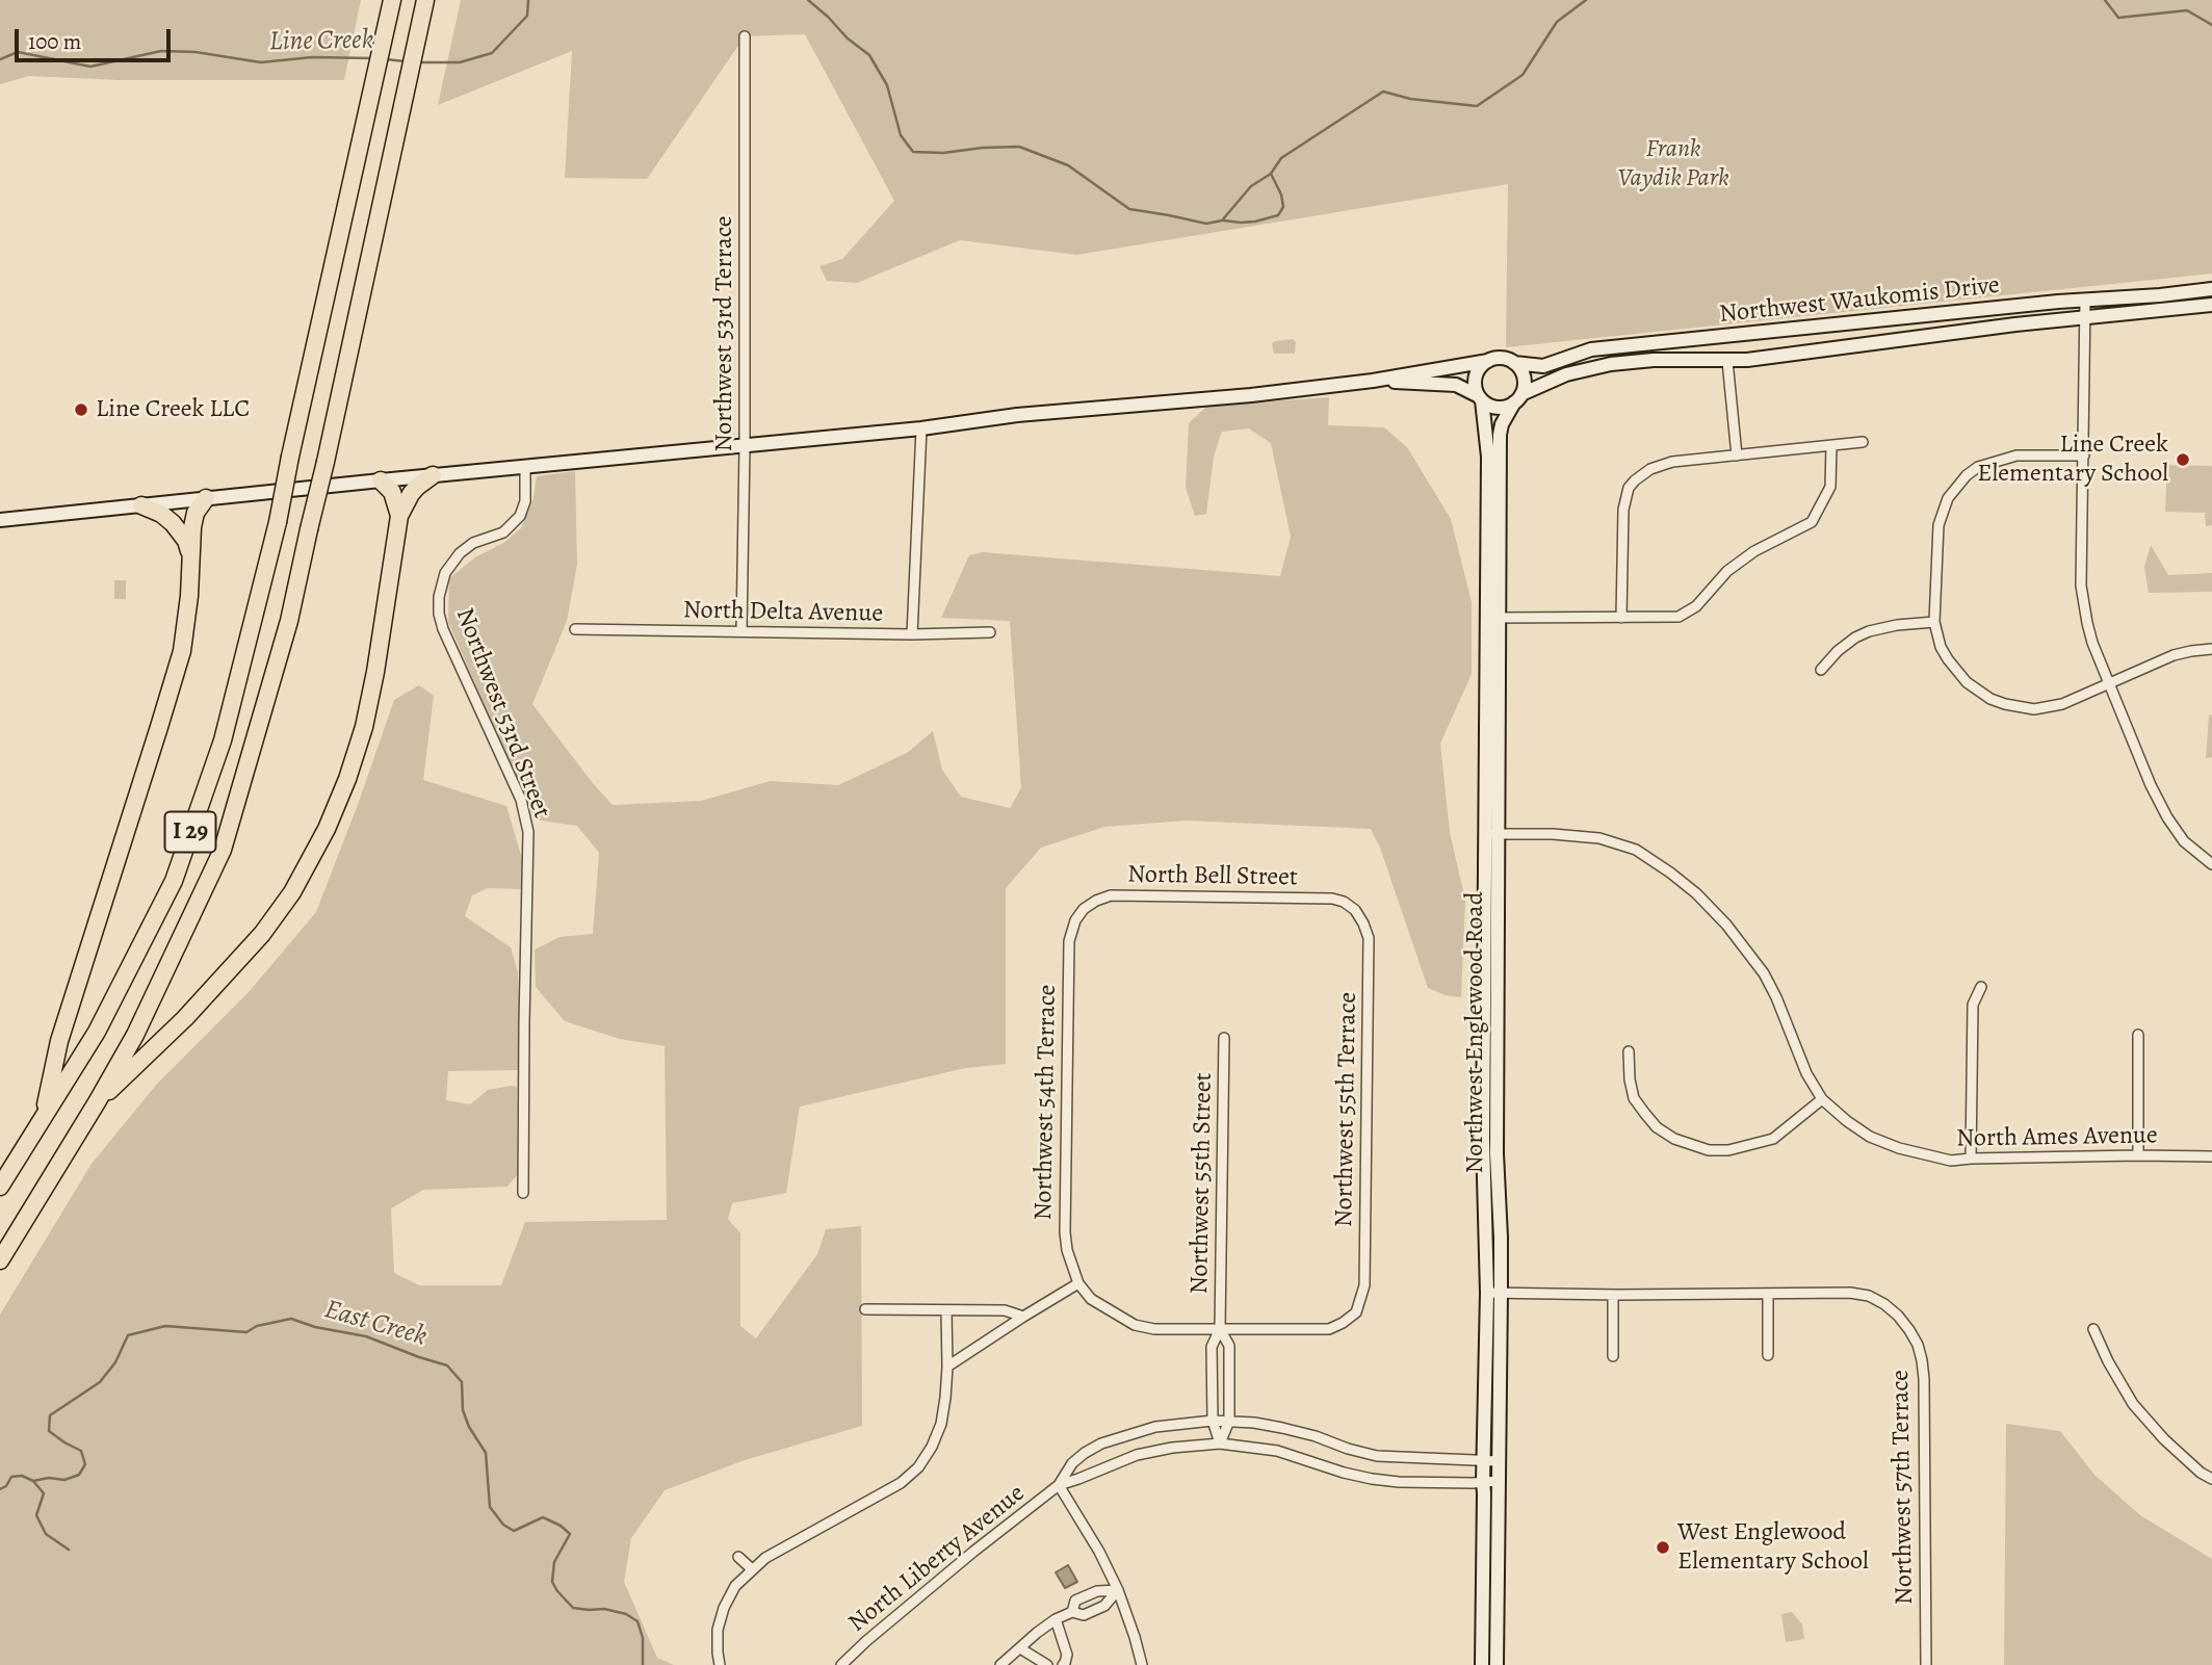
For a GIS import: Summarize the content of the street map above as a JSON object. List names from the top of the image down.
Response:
{
  "streets": {
    "highway": ["I 29"],
    "main road": ["Northwest Waukomis Drive", "Northwest Englewood Road"],
    "street": [
      "Northwest 53rd Terrace",
      "North Delta Avenue",
      "Northwest 53rd Street",
      "North Bell Street",
      "Northwest 54th Terrace",
      "Northwest 55th Terrace",
      "North Ames Avenue",
      "Northwest 55th Street",
      "Northwest 57th Terrace",
      "North Liberty Avenue"
    ]
  },
  "crossings": [
    ["Northwest Waukomis Drive", "Northwest Englewood Road"],
    ["Northwest 53rd Terrace", "North Delta Avenue"],
    ["North Bell Street", "Northwest 54th Terrace"],
    ["North Bell Street", "Northwest 55th Terrace"],
    ["Northwest Englewood Road", "North Ames Avenue"],
    ["Northwest Englewood Road", "North Liberty Avenue"],
    ["Northwest 55th Terrace", "Northwest 55th Street"],
    ["Northwest 55th Street", "North Liberty Avenue"]
  ],
  "water": ["Line Creek", "East Creek"],
  "parks": ["Frank Vaydik Park"],
  "places": ["Line Creek LLC", "Line Creek Elementary School", "West Englewood Elementary School"],
  "scale_bar": "100 m"
}
